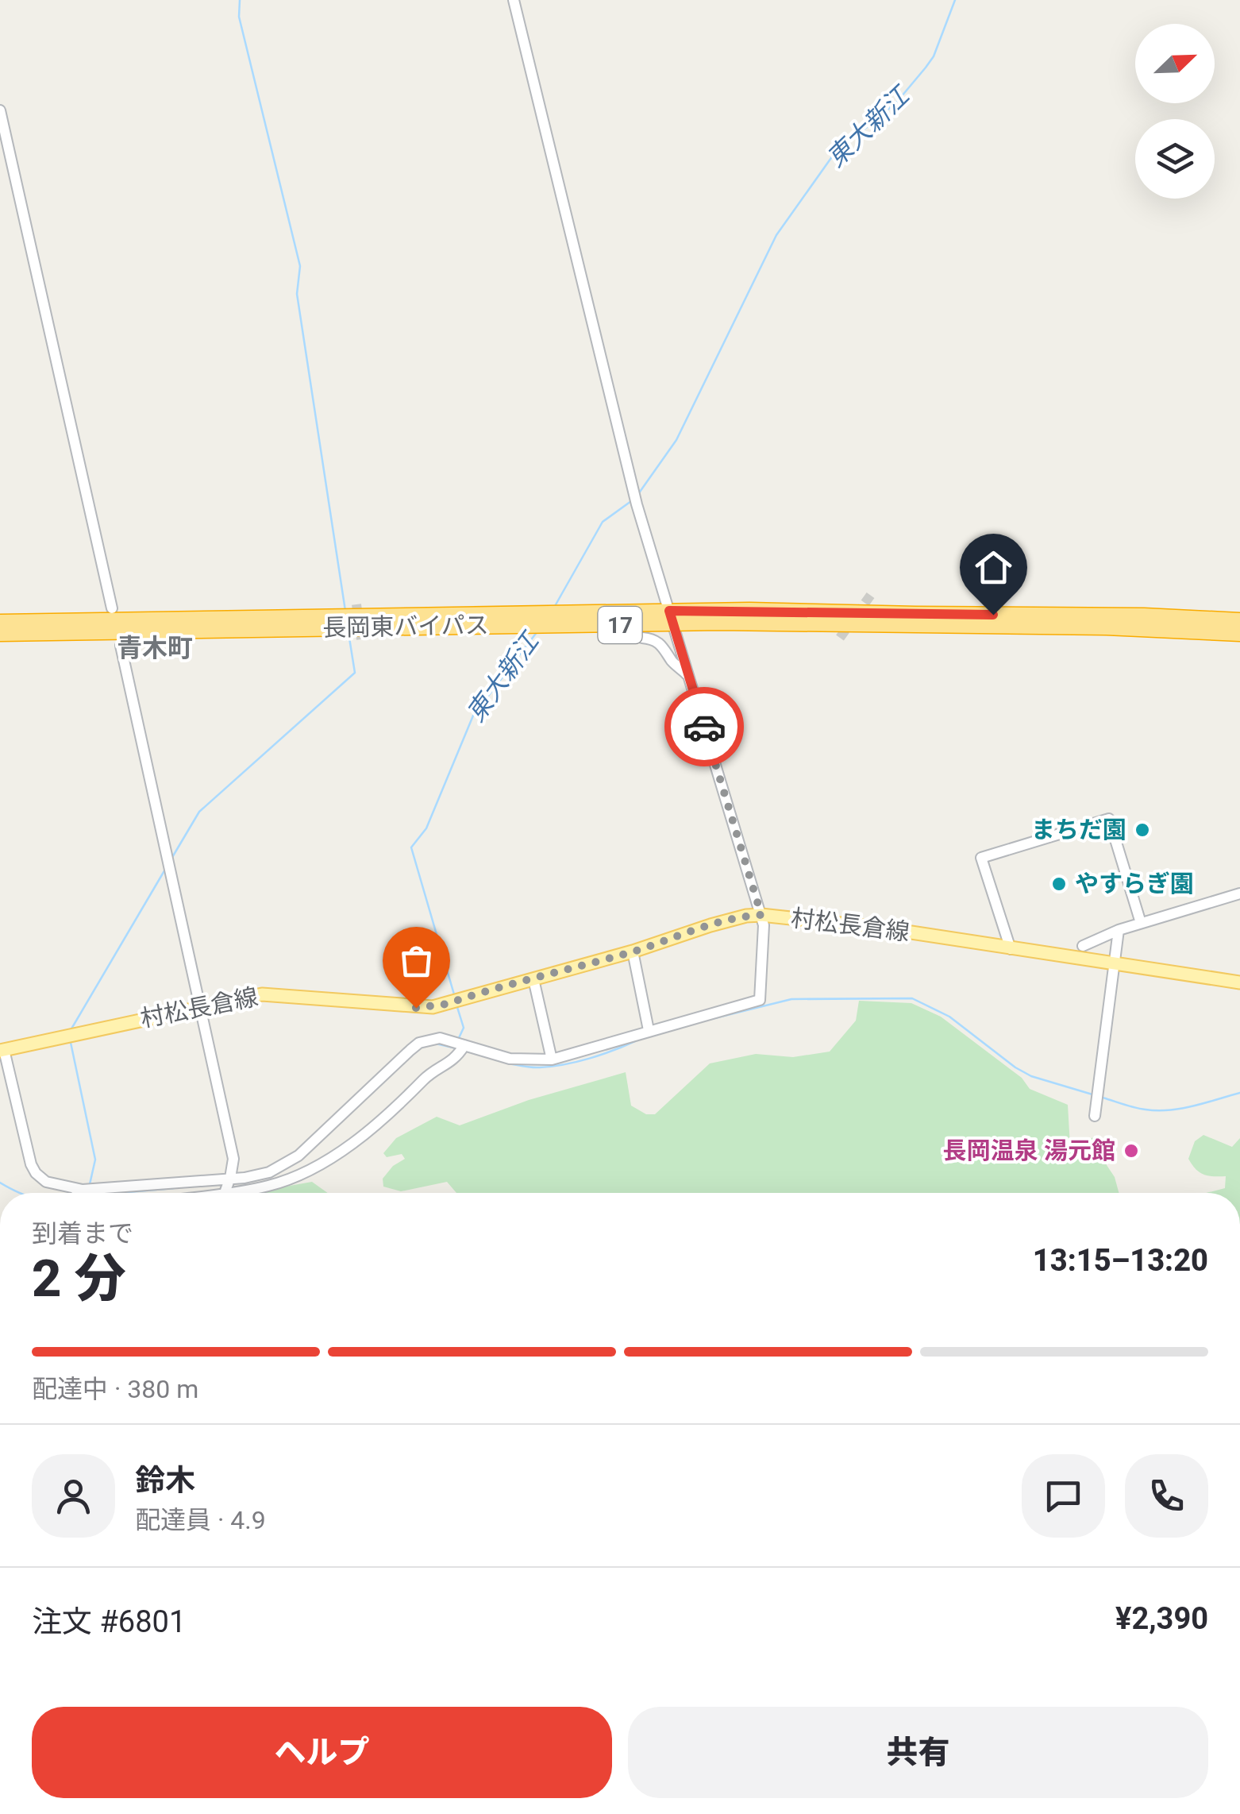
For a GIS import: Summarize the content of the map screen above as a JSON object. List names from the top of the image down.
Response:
{
  "streets": {
    "highway": ["17", "長岡東バイパス"],
    "main road": ["村松長倉線"]
  },
  "districts": ["青木町"],
  "water": ["東大新江"],
  "places": ["まちだ園", "やすらぎ園", "長岡温泉 湯元館"],
  "north": "top right",
  "page": {
    "heading": ["2 分", "到着まで", "13:15–13:20"],
    "panel": [
      "鈴木",
      "配達員 · 4.9",
      "注文 #6801",
      "¥2,390"
    ],
    "bar": "配達中 · 380 m",
    "buttons": ["ヘルプ", "共有"]
  }
}
